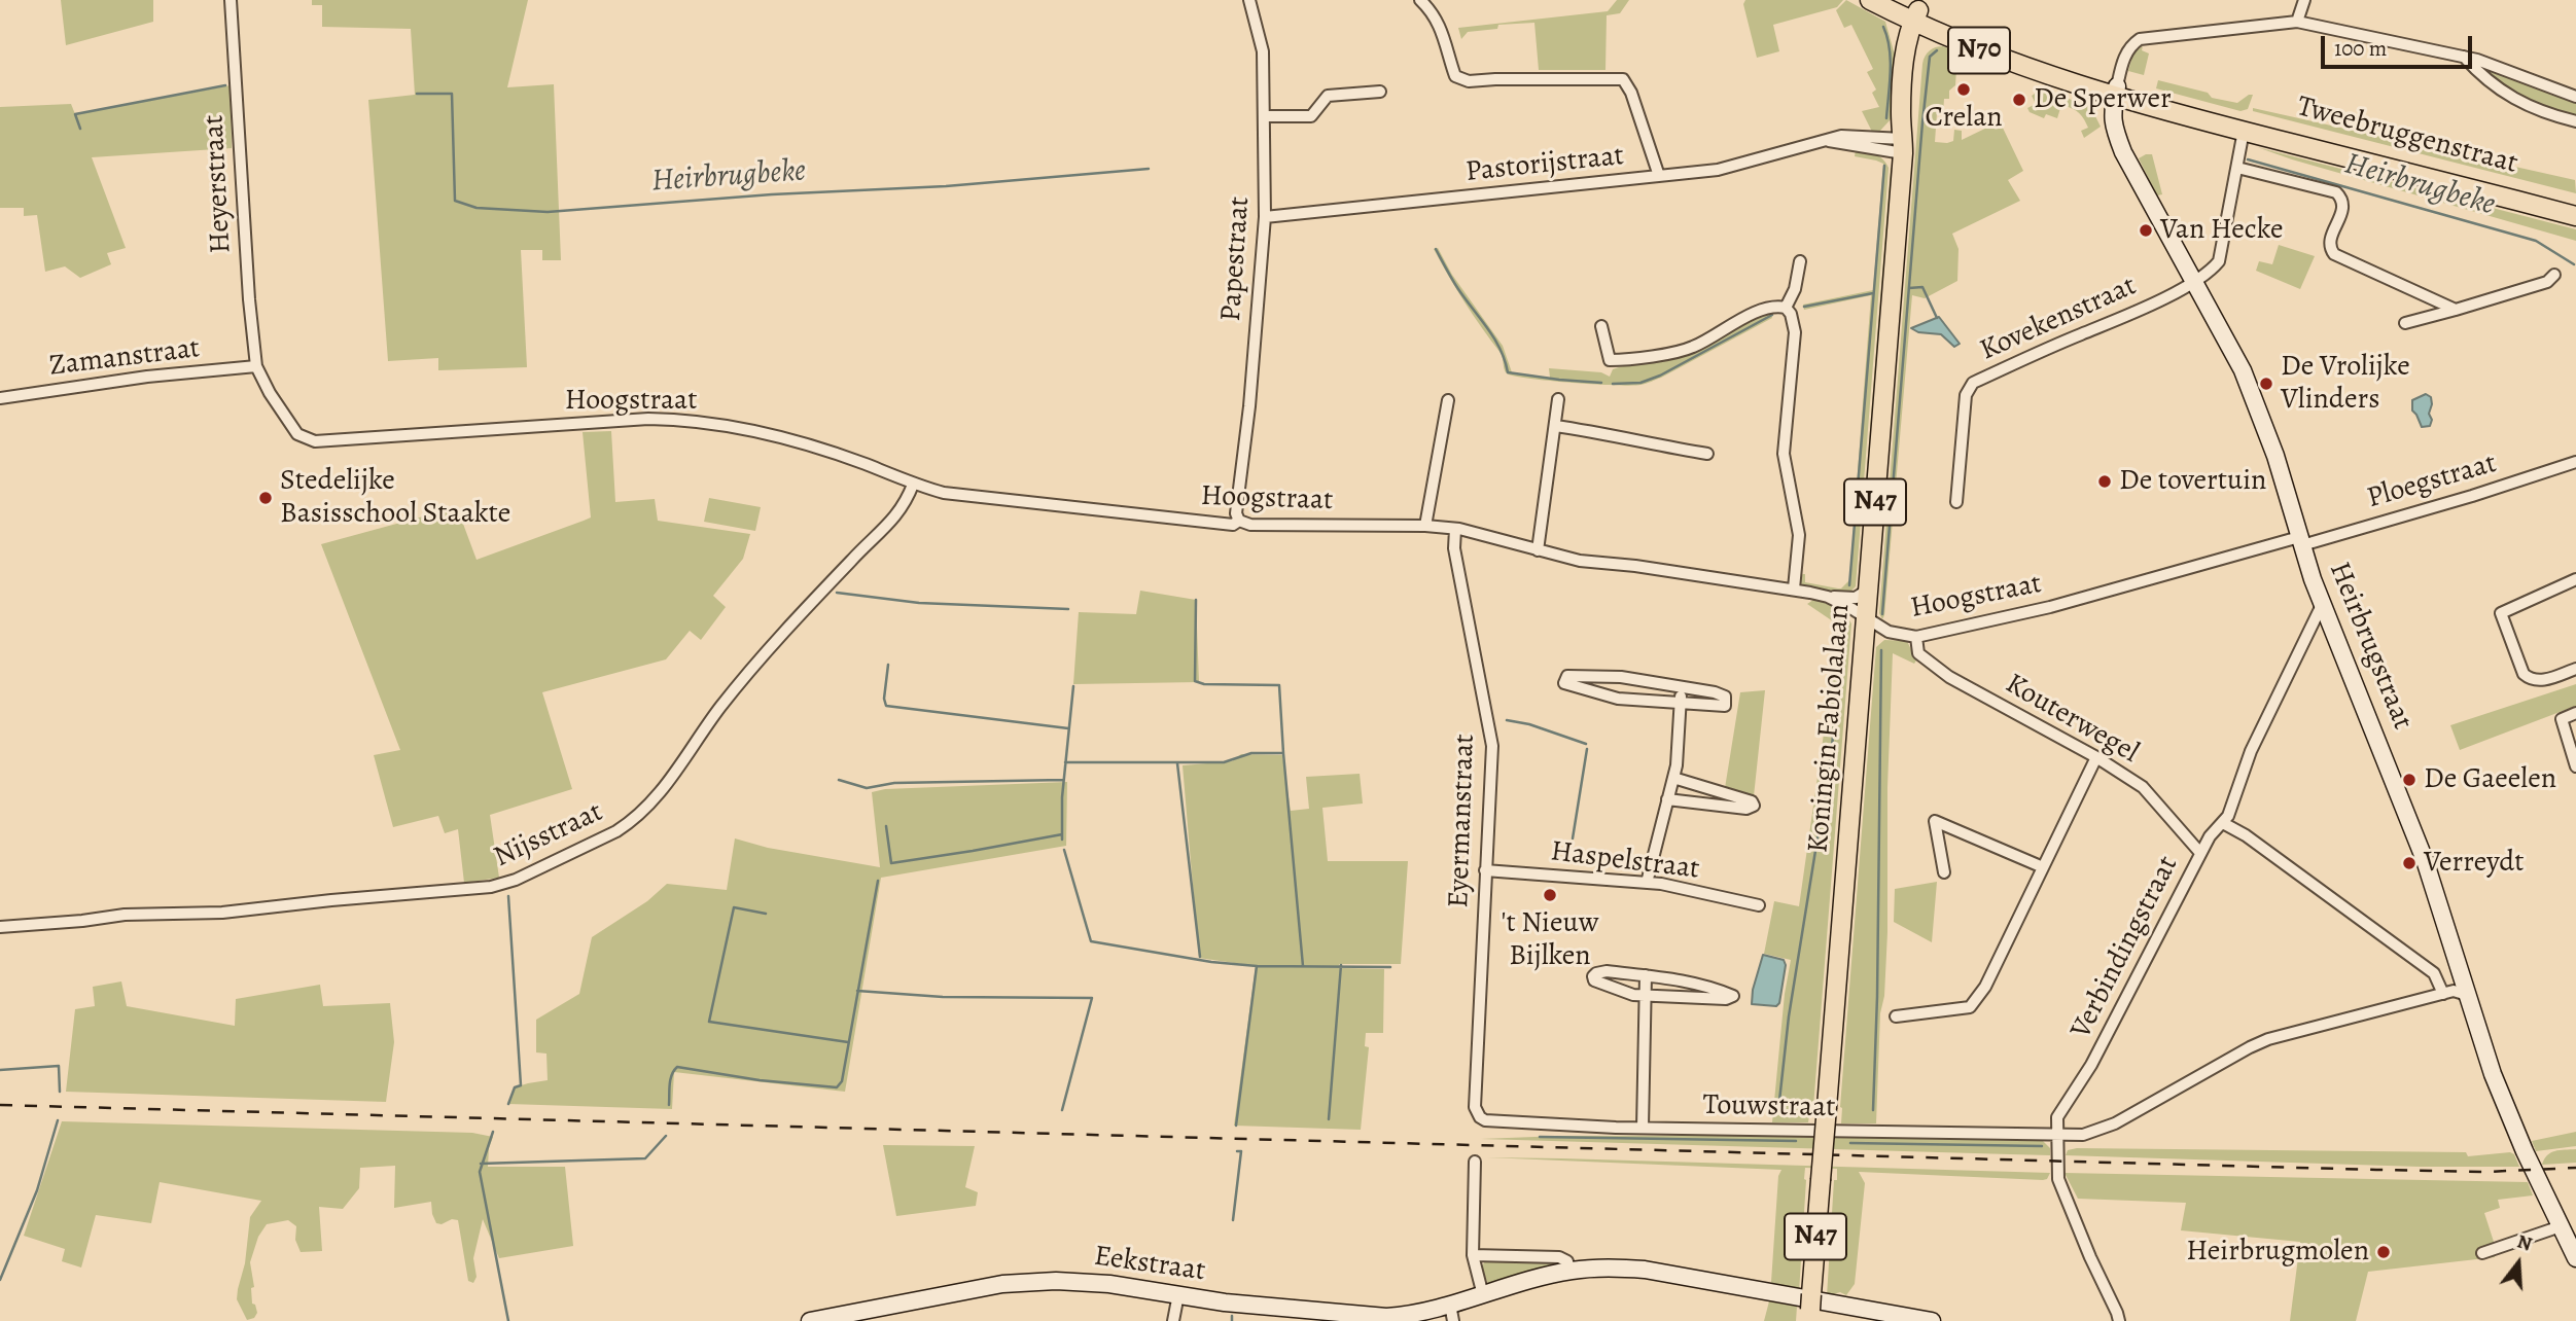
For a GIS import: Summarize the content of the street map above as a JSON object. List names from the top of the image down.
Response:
{
  "streets": {
    "main road": [
      "N70",
      "Tweebruggenstraat",
      "N47",
      "Koningin Fabiolalaan"
    ],
    "street": [
      "Pastorijstraat",
      "Heyerstraat",
      "Papestraat",
      "Kovekenstraat",
      "Zamanstraat",
      "Hoogstraat",
      "Ploegstraat",
      "Heirbrugstraat",
      "Kouterwegel",
      "Eyermanstraat",
      "Nijsstraat",
      "Haspelstraat",
      "Verbindingstraat",
      "Touwstraat",
      "Eekstraat"
    ]
  },
  "crossings": [
    ["N70", "Tweebruggenstraat"],
    ["N70", "Kovekenstraat"],
    ["N70", "Heirbrugstraat"],
    ["N70", "Koningin Fabiolalaan"],
    ["Tweebruggenstraat", "Kovekenstraat"],
    ["Tweebruggenstraat", "Heirbrugstraat"],
    ["Pastorijstraat", "Papestraat"],
    ["Pastorijstraat", "Koningin Fabiolalaan"],
    ["Heyerstraat", "Zamanstraat"],
    ["Heyerstraat", "Hoogstraat"],
    ["Papestraat", "Hoogstraat"],
    ["Kovekenstraat", "Heirbrugstraat"],
    ["Zamanstraat", "Hoogstraat"],
    ["Hoogstraat", "Ploegstraat"],
    ["Hoogstraat", "Heirbrugstraat"],
    ["Hoogstraat", "Kouterwegel"],
    ["Hoogstraat", "Koningin Fabiolalaan"],
    ["Hoogstraat", "Eyermanstraat"],
    ["Hoogstraat", "Nijsstraat"],
    ["Ploegstraat", "Heirbrugstraat"],
    ["Heirbrugstraat", "Verbindingstraat"],
    ["Heirbrugstraat", "Touwstraat"],
    ["Kouterwegel", "Verbindingstraat"],
    ["Eyermanstraat", "Haspelstraat"],
    ["Eyermanstraat", "Touwstraat"],
    ["Verbindingstraat", "Touwstraat"]
  ],
  "water": ["Heirbrugbeke"],
  "places": [
    "Crelan",
    "De Sperwer",
    "Van Hecke",
    "De Vrolijke Vlinders",
    "De tovertuin",
    "Stedelijke Basisschool Staakte",
    "De Gaeelen",
    "Verreydt",
    "'t Nieuw Bijlken",
    "Heirbrugmolen"
  ],
  "scale_bar": "100 m",
  "north": "top"
}
